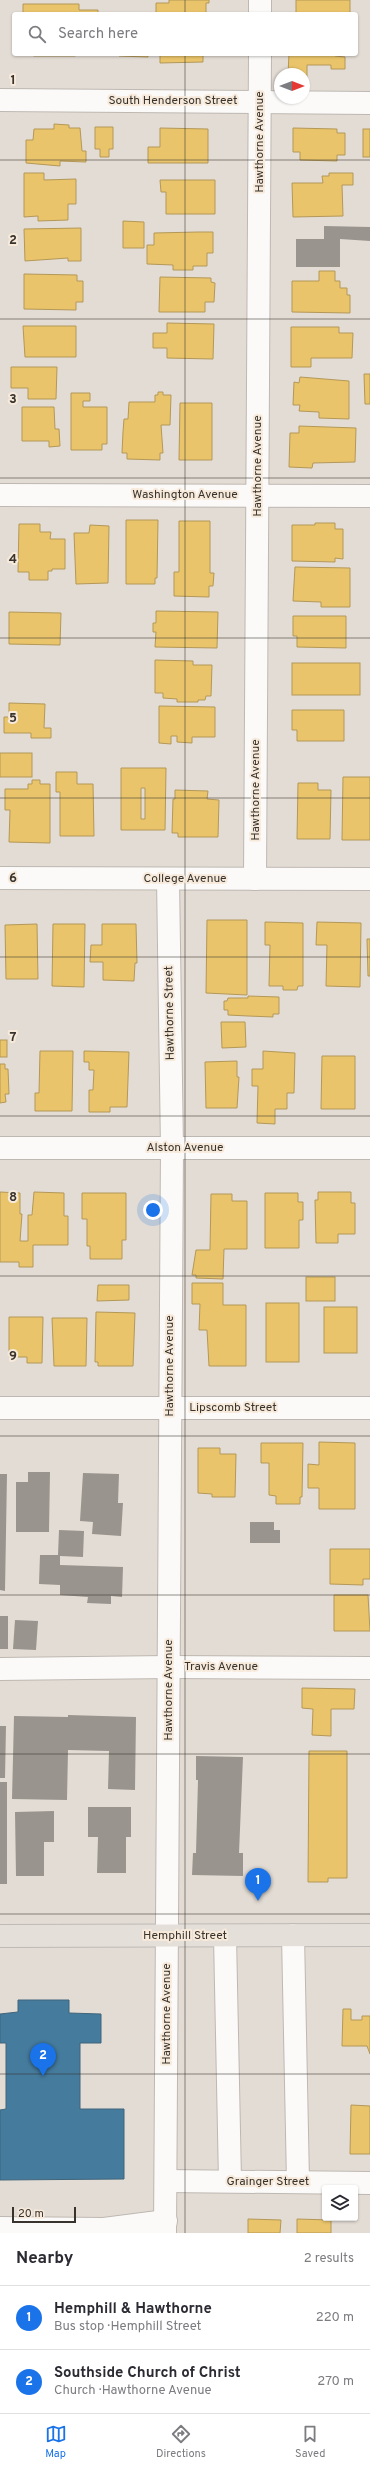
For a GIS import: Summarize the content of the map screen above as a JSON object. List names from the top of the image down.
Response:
{
  "streets": {
    "main road": ["Hemphill Street"],
    "street": [
      "South Henderson Street",
      "Hawthorne Avenue",
      "Washington Avenue",
      "College Avenue",
      "Hawthorne Street",
      "Alston Avenue",
      "Lipscomb Street",
      "Travis Avenue",
      "Grainger Street"
    ]
  },
  "crossings": [
    ["South Henderson Street", "Hawthorne Avenue"],
    ["Hawthorne Avenue", "Washington Avenue"],
    ["Hawthorne Avenue", "College Avenue"],
    ["Hawthorne Avenue", "Hawthorne Street"],
    ["Hawthorne Avenue", "Alston Avenue"],
    ["Hawthorne Avenue", "Lipscomb Street"],
    ["Hawthorne Avenue", "Travis Avenue"],
    ["Hawthorne Avenue", "Hemphill Street"],
    ["Hawthorne Avenue", "Grainger Street"],
    ["College Avenue", "Hawthorne Street"],
    ["Hawthorne Street", "Alston Avenue"]
  ],
  "scale_bar": "20 m",
  "north": "right",
  "page": {
    "search": "Search here",
    "pins": ["1", "2"],
    "scale": "20 m",
    "heading": ["Nearby", "2 results"],
    "list": [
      {
        "mark": "1",
        "name": "Hemphill & Hawthorne",
        "note": "Bus stop · Hemphill Street",
        "value": "220 m"
      },
      {
        "mark": "2",
        "name": "Southside Church of Christ",
        "note": "Church · Hawthorne Avenue",
        "value": "270 m"
      }
    ],
    "nav": ["Map", "Directions", "Saved"]
  },
  "grid": {
    "rows": [
      "1",
      "2",
      "3",
      "4",
      "5",
      "6",
      "7",
      "8",
      "9"
    ]
  }
}
